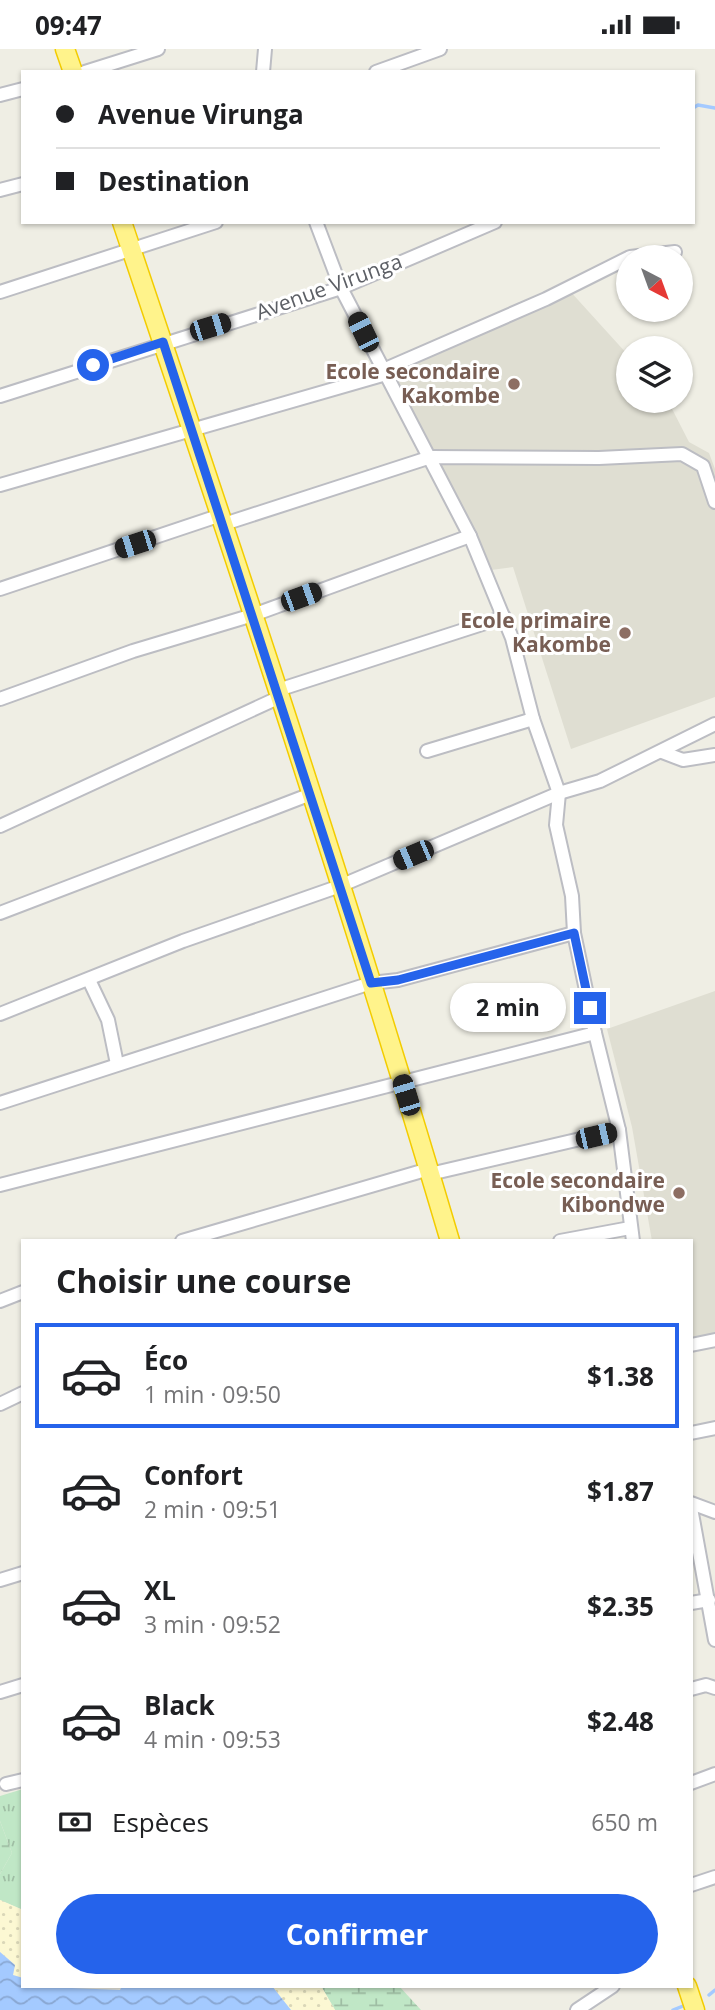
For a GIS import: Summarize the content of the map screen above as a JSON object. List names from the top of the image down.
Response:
{
  "streets": {
    "street": ["Avenue Virunga"]
  },
  "places": ["Ecole secondaire Kakombe", "Ecole primaire Kakombe", "Ecole secondaire Kibondwe"],
  "north": "bottom right",
  "page": {
    "status": "09:47",
    "banner": ["Avenue Virunga", "Destination"],
    "bubble": "2 min",
    "heading": "Choisir une course",
    "list": [
      {
        "name": "Éco",
        "note": "1 min · 09:50",
        "value": "$1.38"
      },
      {
        "name": "Confort",
        "note": "2 min · 09:51",
        "value": "$1.87"
      },
      {
        "name": "XL",
        "note": "3 min · 09:52",
        "value": "$2.35"
      },
      {
        "name": "Black",
        "note": "4 min · 09:53",
        "value": "$2.48"
      }
    ],
    "pay": ["Espèces", "650 m"],
    "buttons": "Confirmer"
  }
}
